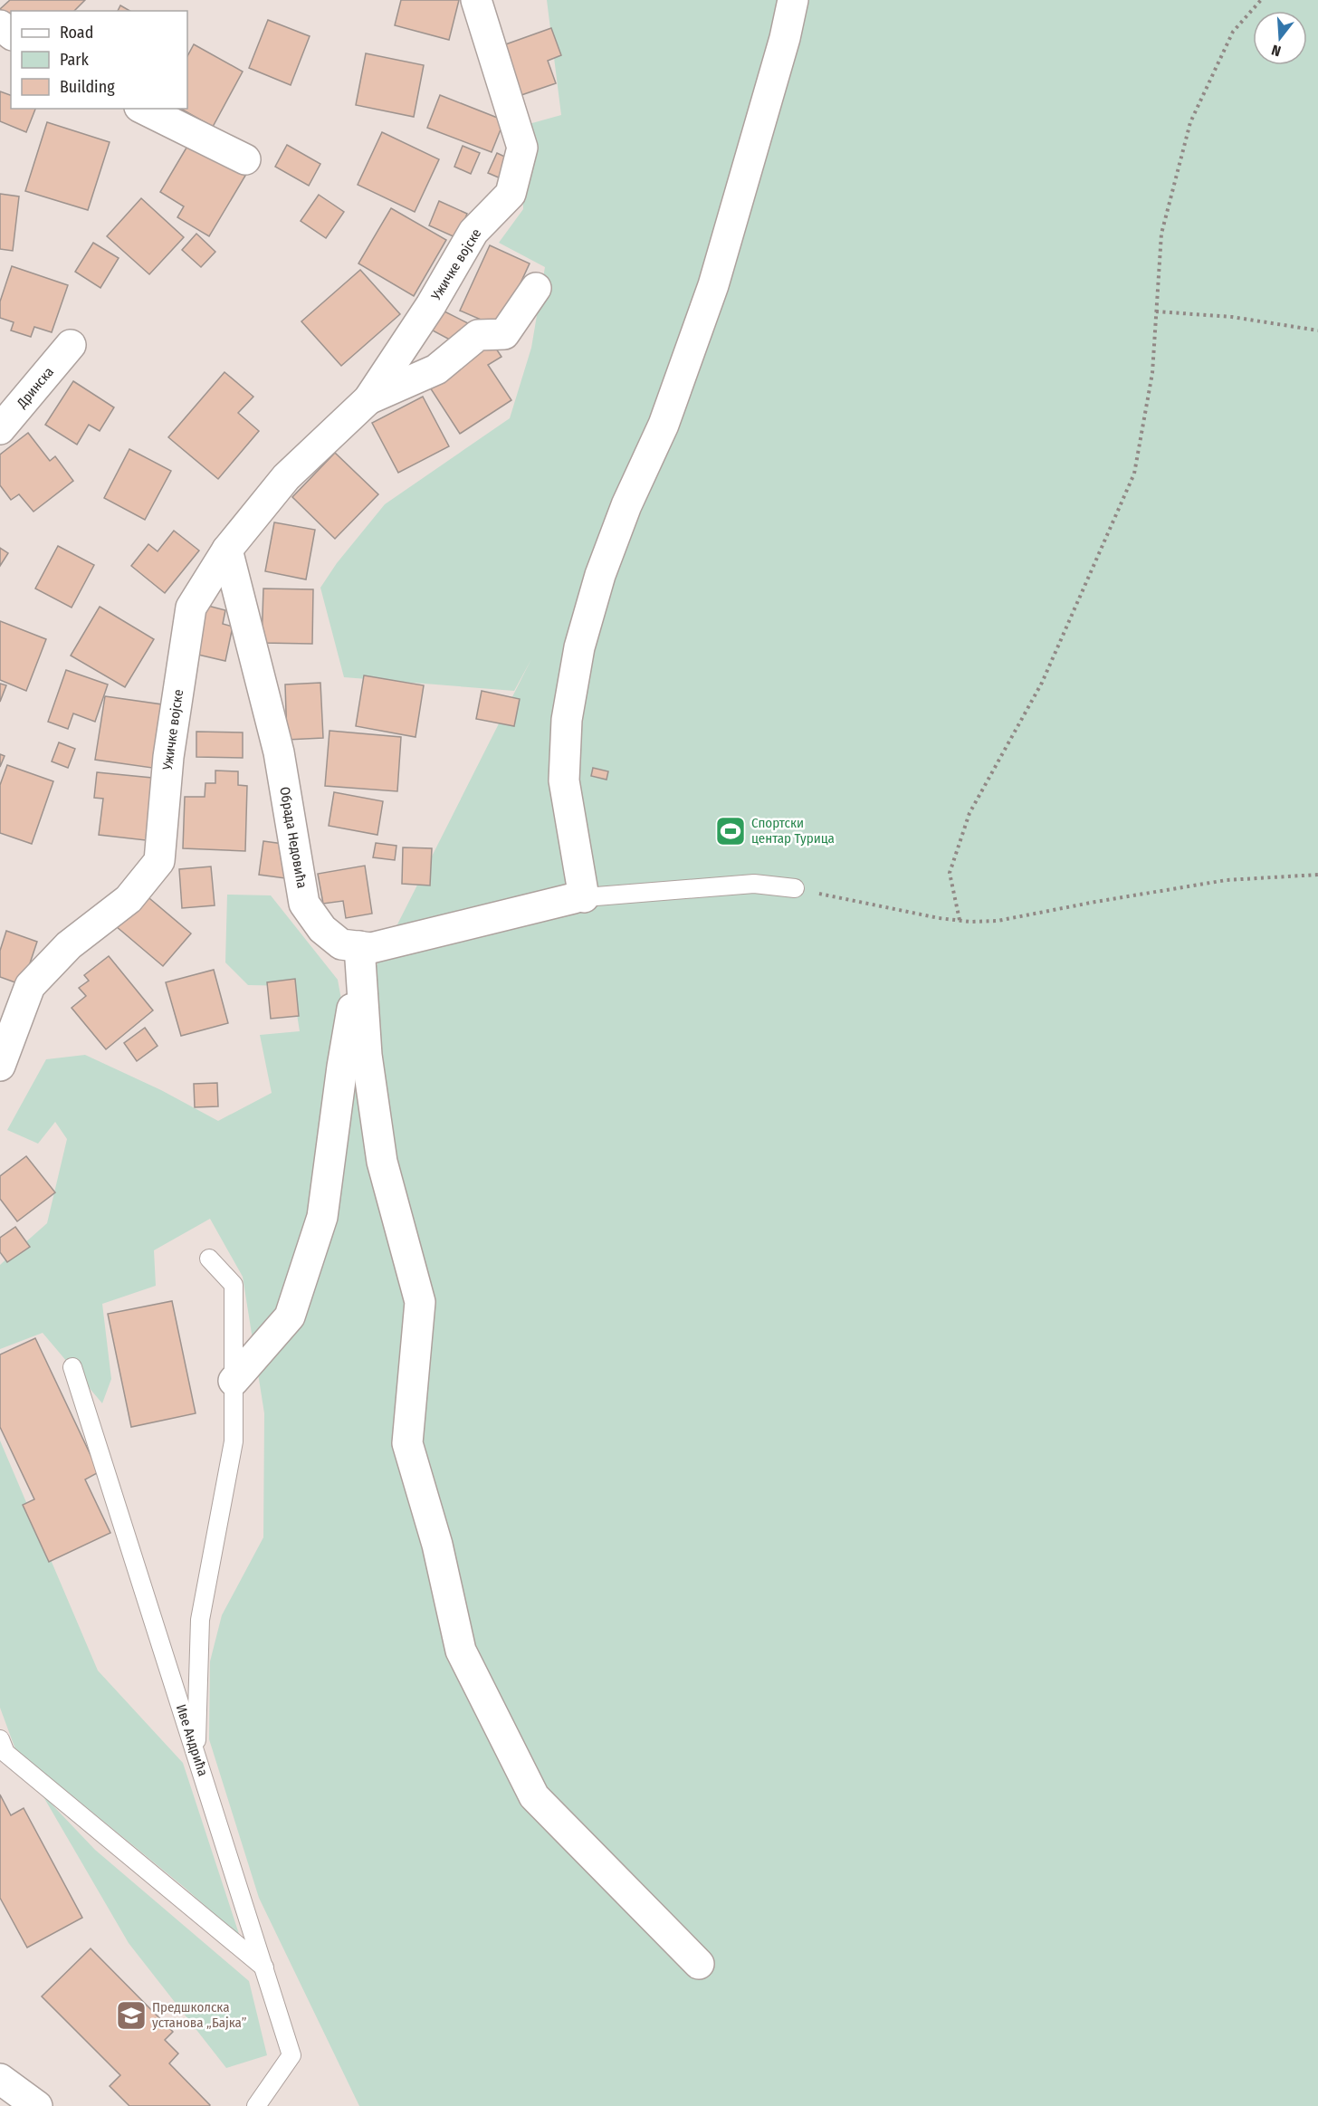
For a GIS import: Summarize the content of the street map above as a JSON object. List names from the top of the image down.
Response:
{
  "streets": {
    "street": ["Ужичке војске", "Дринска", "Обрада Недовића"],
    "lane": ["Иве Андрића"]
  },
  "crossings": [
    ["Ужичке војске", "Обрада Недовића"]
  ],
  "places": {
    "sports": ["Спортски центар Турица"],
    "school or university": ["Предшколска установа „Бајка”"]
  },
  "legend": ["Road", "Park", "Building"],
  "north": "bottom"
}
